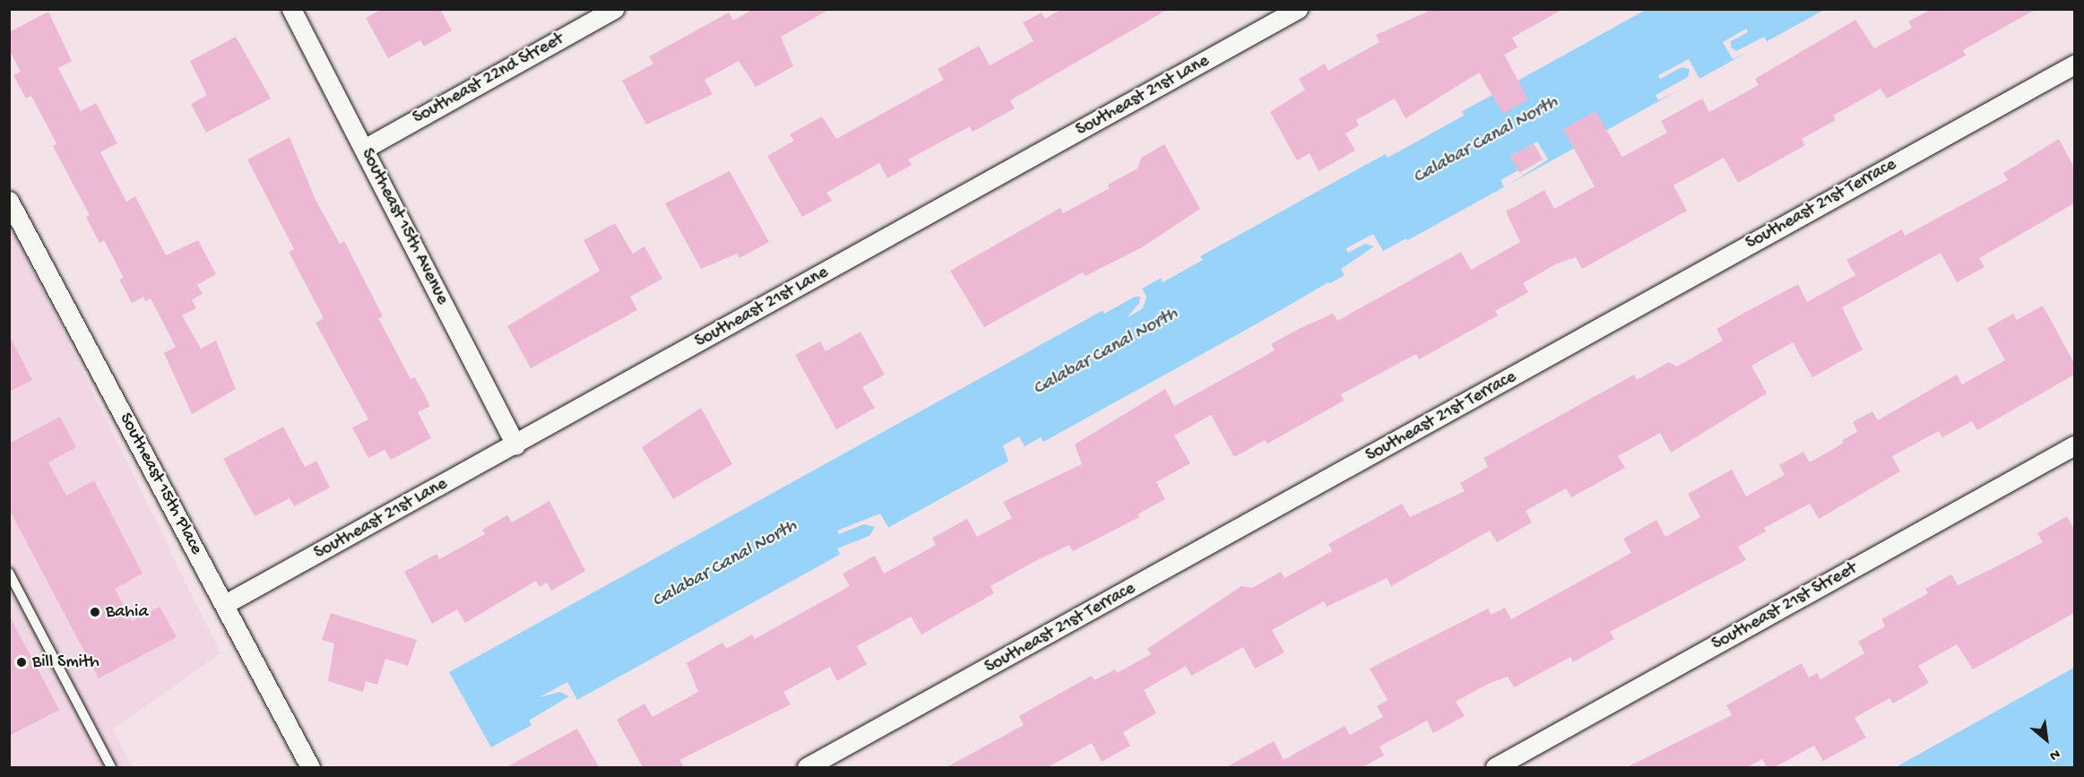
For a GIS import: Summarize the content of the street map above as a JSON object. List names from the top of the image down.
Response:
{
  "streets": {
    "street": [
      "Southeast 22nd Street",
      "Southeast 21st Lane",
      "Southeast 21st Terrace",
      "Southeast 15th Avenue",
      "Southeast 15th Place",
      "Southeast 21st Street"
    ]
  },
  "crossings": [
    ["Southeast 22nd Street", "Southeast 15th Avenue"],
    ["Southeast 21st Lane", "Southeast 15th Avenue"],
    ["Southeast 21st Lane", "Southeast 15th Place"]
  ],
  "water": ["Calabar Canal North"],
  "places": ["Bahia", "Bill Smith"],
  "north": "bottom right"
}
